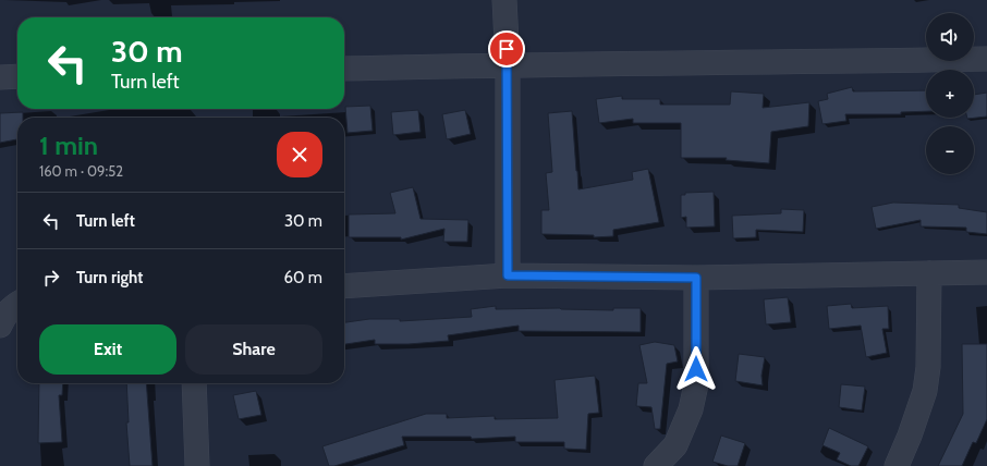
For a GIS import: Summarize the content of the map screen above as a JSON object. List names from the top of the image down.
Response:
{
  "page": {
    "map_buttons": ["+", "−"],
    "turn": ["30 m", "Turn left"],
    "heading": ["1 min", "160 m · 09:52"],
    "list": [
      {
        "name": "Turn left",
        "value": "30 m"
      },
      {
        "name": "Turn right",
        "value": "60 m"
      }
    ],
    "buttons": ["Exit", "Share"]
  }
}
